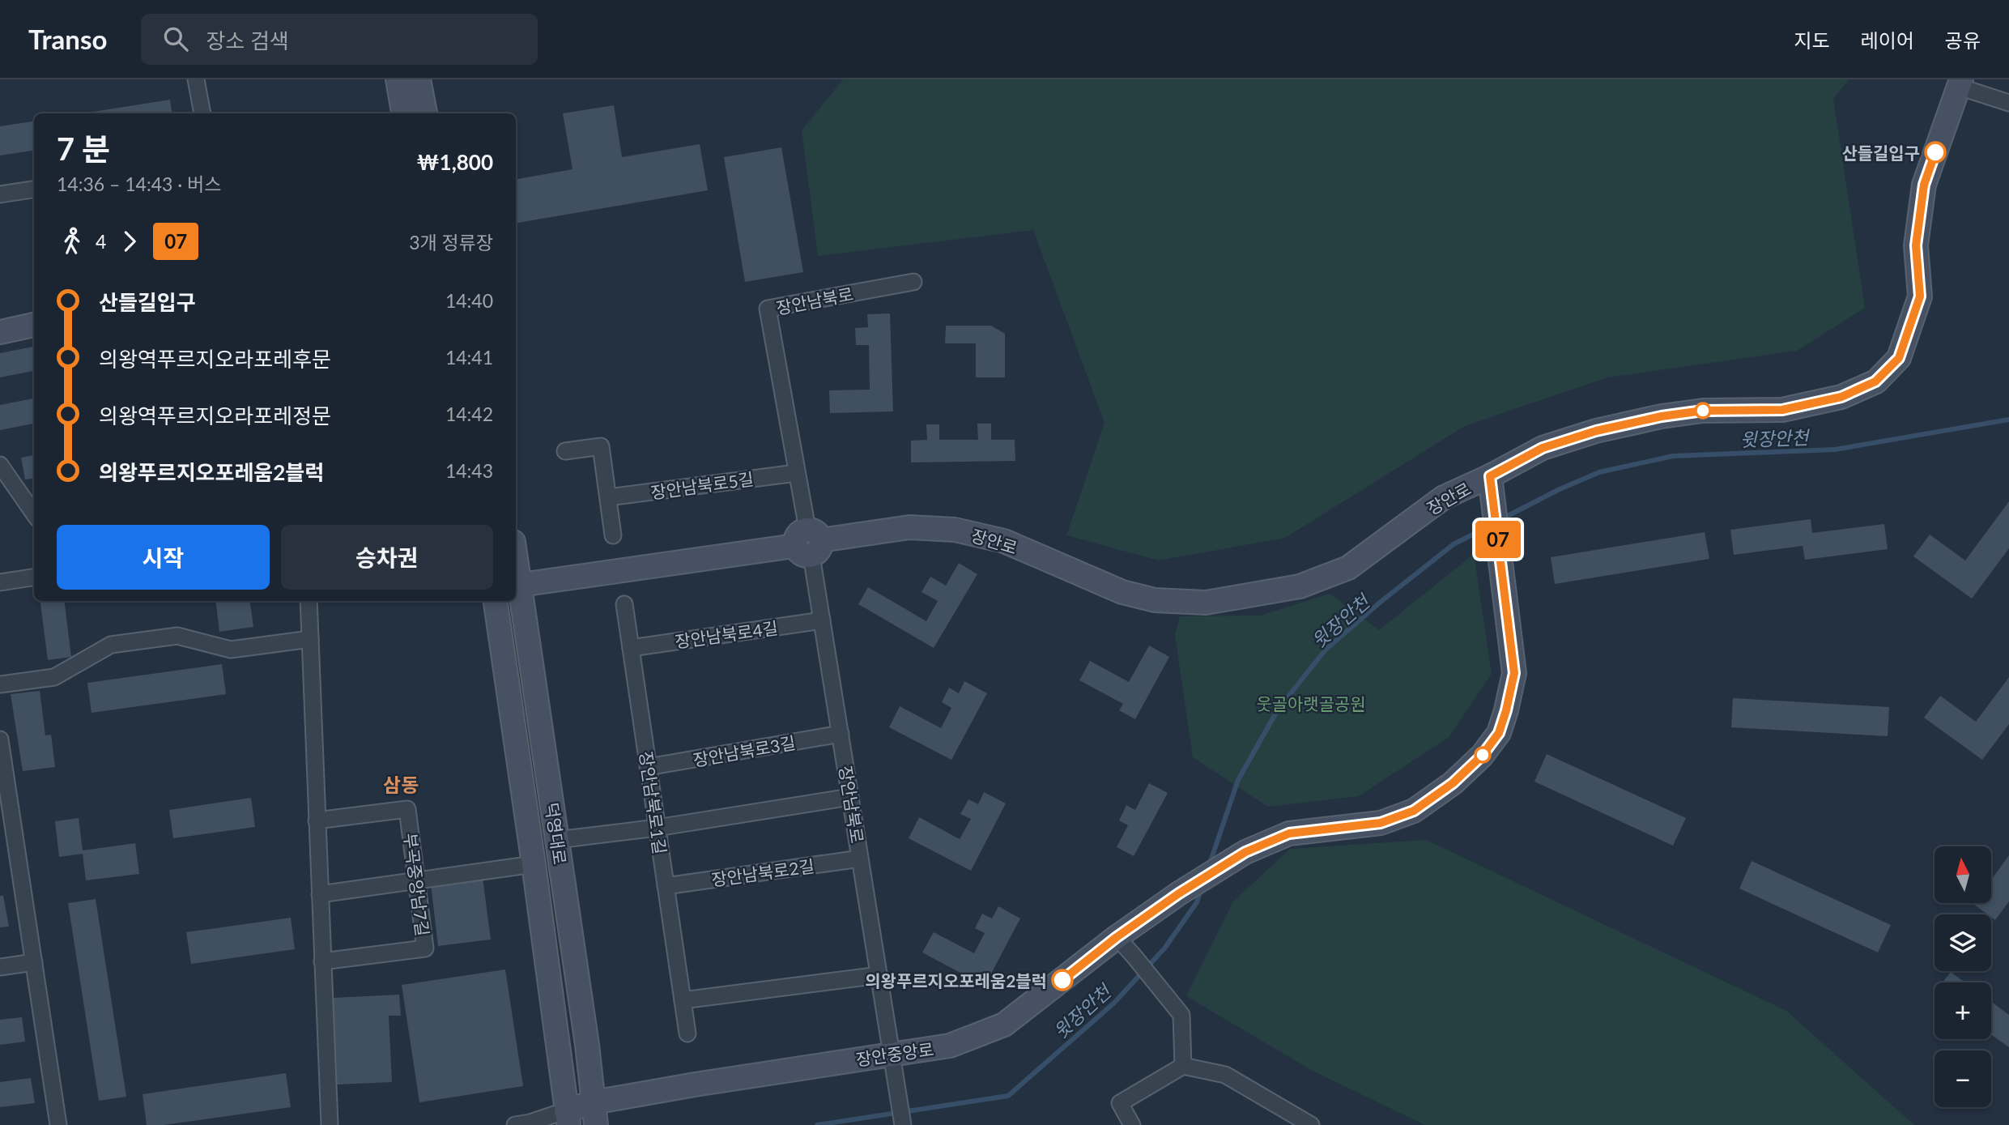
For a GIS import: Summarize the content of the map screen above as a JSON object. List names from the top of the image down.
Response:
{
  "streets": {
    "street": [
      "장안남북로",
      "장안남북로5길",
      "장안로",
      "장안남북로4길",
      "장안남북로3길",
      "장안남북로1길",
      "덕영대로",
      "장안남북로2길",
      "부곡중앙남7길",
      "장안중앙로"
    ]
  },
  "crossings": [
    ["장안남북로", "장안남북로5길"],
    ["장안남북로", "장안로"],
    ["장안남북로", "장안남북로4길"],
    ["장안남북로", "장안남북로3길"],
    ["장안남북로", "장안남북로2길"],
    ["장안남북로", "장안중앙로"],
    ["장안로", "덕영대로"],
    ["장안로", "장안중앙로"],
    ["장안남북로4길", "장안남북로1길"],
    ["장안남북로3길", "장안남북로1길"],
    ["장안남북로1길", "장안남북로2길"],
    ["덕영대로", "장안중앙로"]
  ],
  "districts": ["삼동"],
  "water": ["윗장안천"],
  "parks": ["웃골아랫골공원"],
  "places": ["산들길입구", "의왕푸르지오포레움2블럭"],
  "lines": ["bus line 07"],
  "north": "top",
  "page": {
    "header": "Transo",
    "search": "장소 검색",
    "nav": ["지도", "레이어", "공유"],
    "on_map": "07",
    "heading": ["7 분", "14:36 – 14:43 · 버스", "₩1,800"],
    "legs": ["4", "07", "3개 정류장"],
    "list": [
      {
        "name": "산들길입구",
        "value": "14:40"
      },
      {
        "name": "의왕역푸르지오라포레후문",
        "value": "14:41"
      },
      {
        "name": "의왕역푸르지오라포레정문",
        "value": "14:42"
      },
      {
        "name": "의왕푸르지오포레움2블럭",
        "value": "14:43"
      }
    ],
    "buttons": ["시작", "승차권"],
    "map_buttons": ["+", "−"]
  }
}
